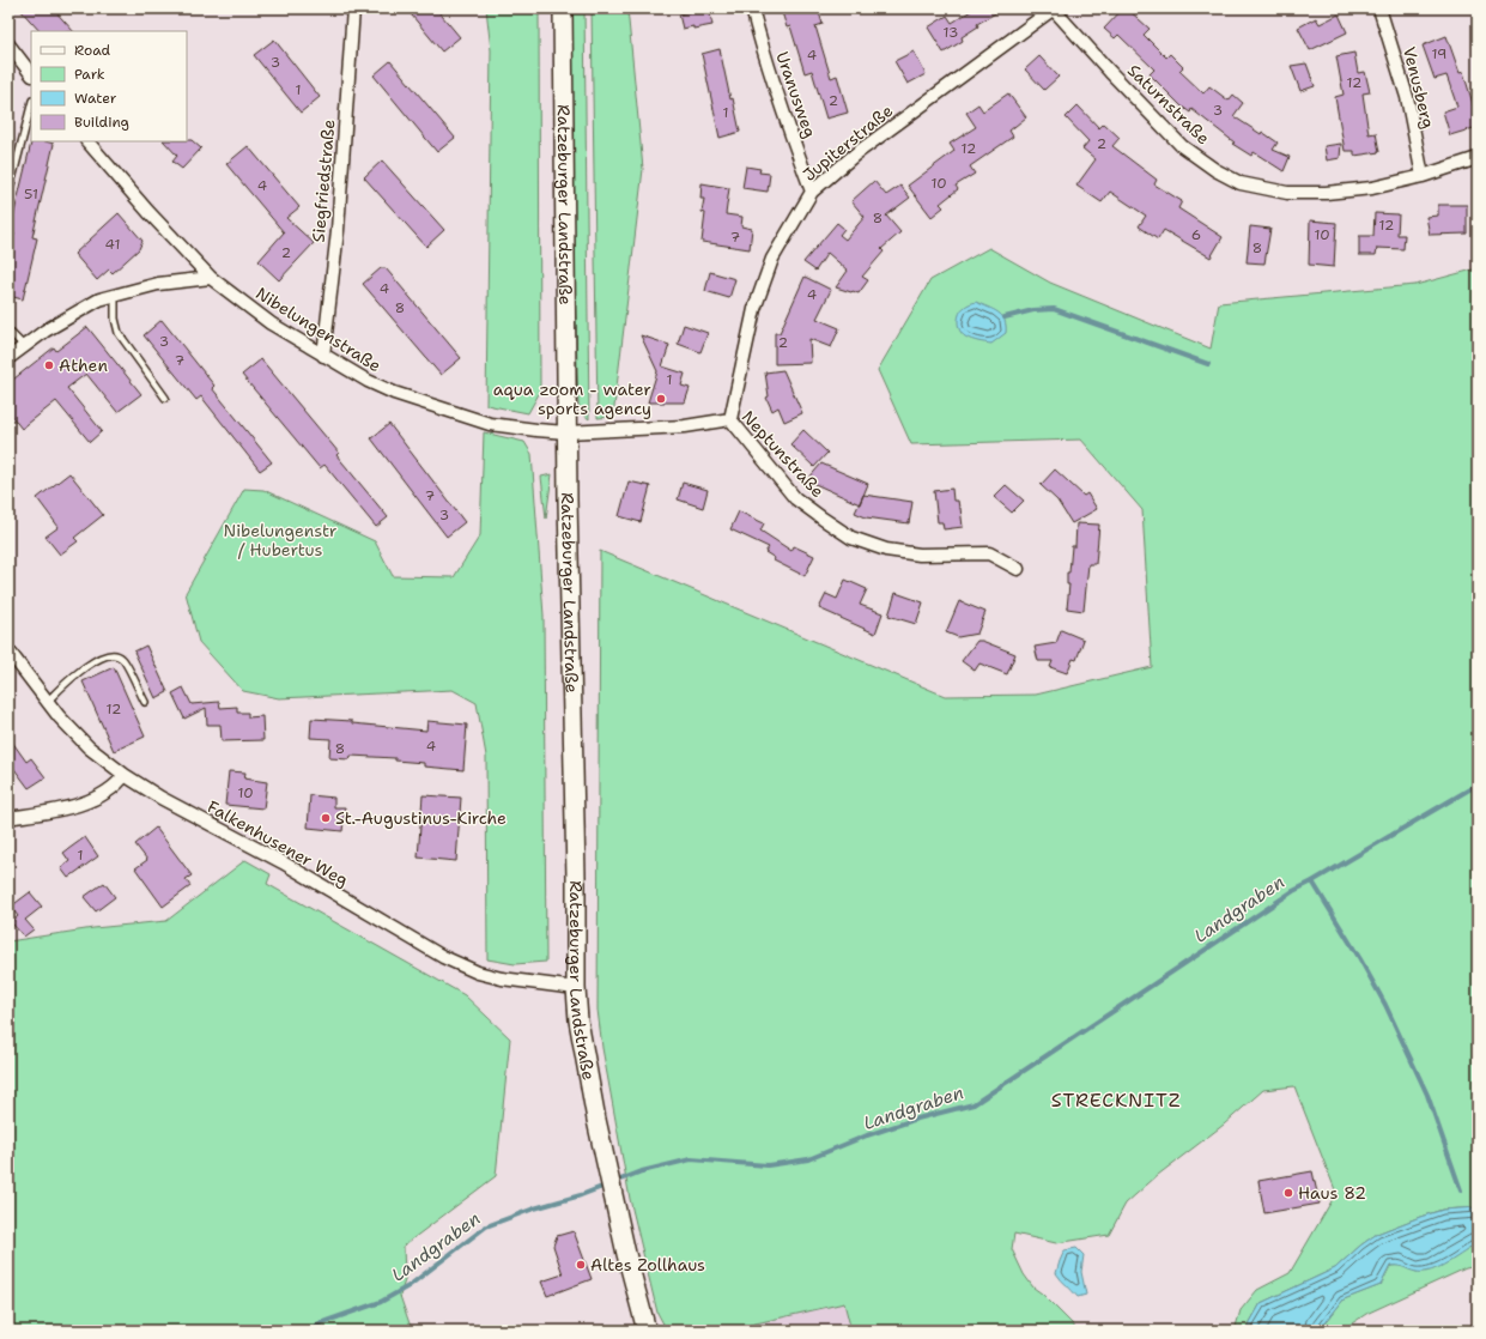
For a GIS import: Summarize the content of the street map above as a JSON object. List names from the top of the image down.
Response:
{
  "streets": {
    "main road": ["Ratzeburger Landstraße"],
    "street": [
      "Venusberg",
      "Uranusweg",
      "Saturnstraße",
      "Jupiterstraße",
      "Siegfriedstraße",
      "Nibelungenstraße",
      "Neptunstraße",
      "Falkenhusener Weg"
    ]
  },
  "crossings": [
    ["Venusberg", "Saturnstraße"],
    ["Uranusweg", "Jupiterstraße"],
    ["Saturnstraße", "Jupiterstraße"],
    ["Jupiterstraße", "Neptunstraße"],
    ["Siegfriedstraße", "Nibelungenstraße"],
    ["Ratzeburger Landstraße", "Nibelungenstraße"],
    ["Ratzeburger Landstraße", "Neptunstraße"],
    ["Ratzeburger Landstraße", "Falkenhusener Weg"],
    ["Nibelungenstraße", "Neptunstraße"]
  ],
  "districts": ["STRECKNITZ"],
  "water": ["Landgraben"],
  "parks": ["Nibelungenstr / Hubertus"],
  "places": [
    "Athen",
    "aqua zoom - water sports agency",
    "St.-Augustinus-Kirche",
    "Haus 82",
    "Altes Zollhaus"
  ],
  "house_numbers": [
    "13",
    "19",
    "4",
    "3",
    "12",
    "1",
    "2",
    "3",
    "1",
    "2",
    "12",
    "10",
    "4",
    "51",
    "8",
    "12",
    "6",
    "10",
    "7",
    "41",
    "8",
    "2",
    "4",
    "4",
    "8",
    "3",
    "2",
    "7",
    "1",
    "7",
    "3",
    "12",
    "4",
    "8",
    "10",
    "1"
  ],
  "legend": [
    "Road",
    "Park",
    "Water",
    "Building"
  ]
}
